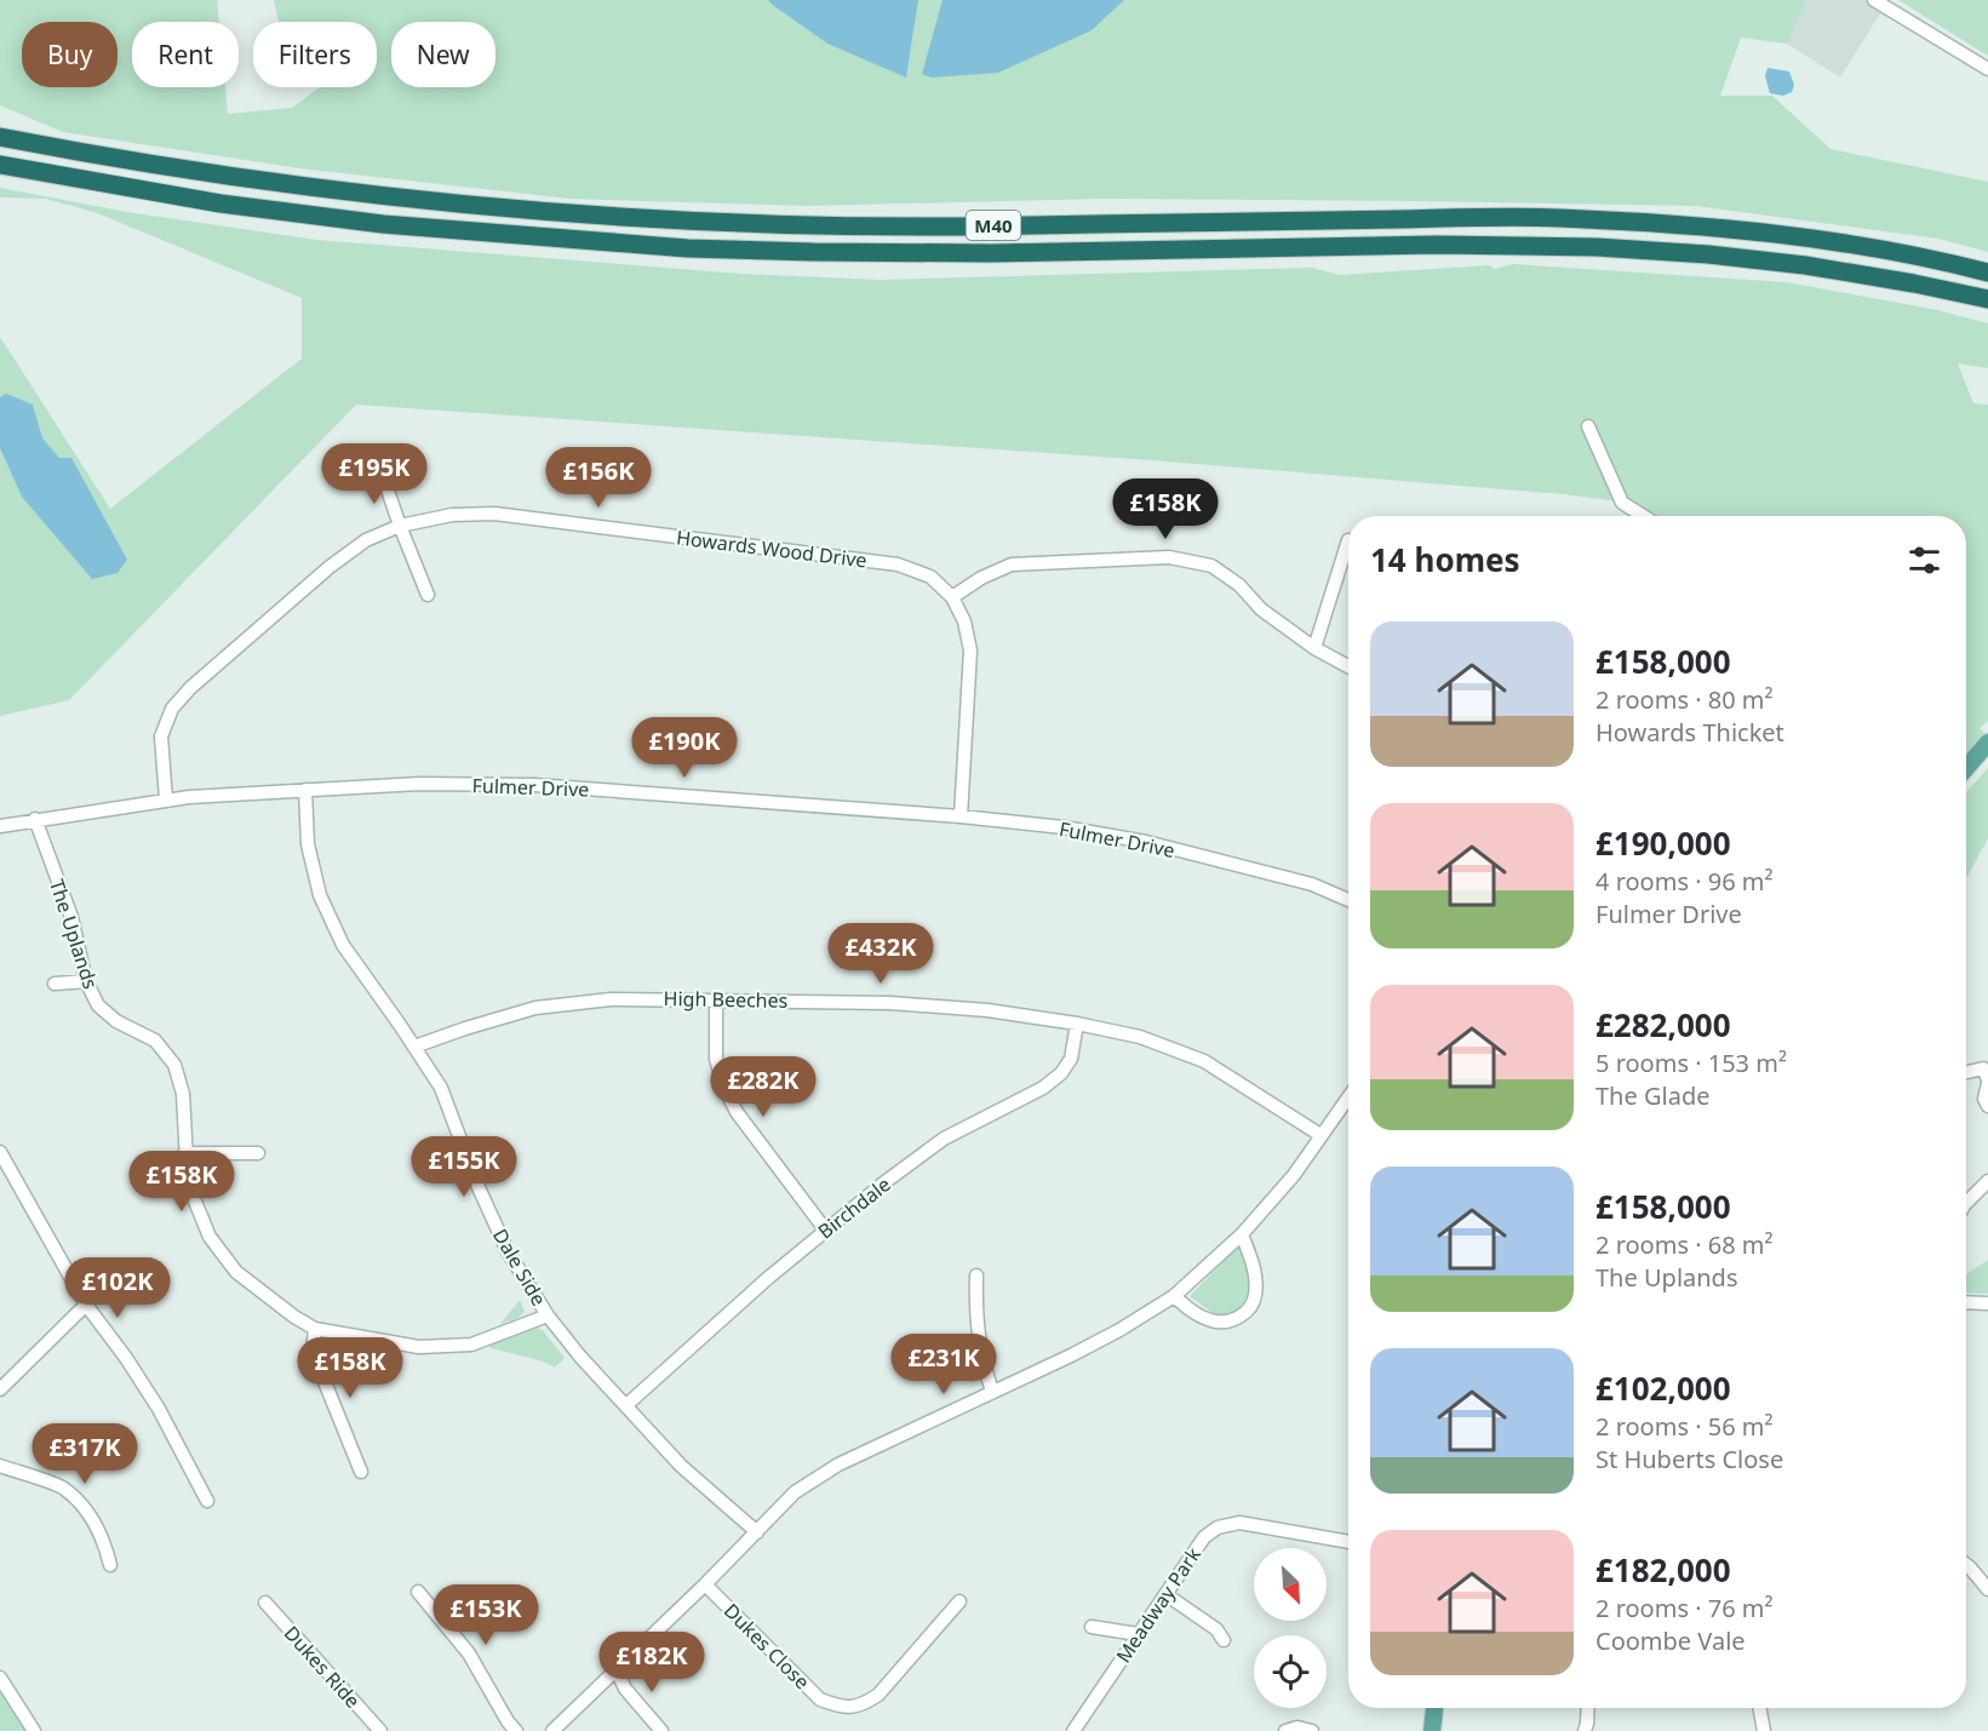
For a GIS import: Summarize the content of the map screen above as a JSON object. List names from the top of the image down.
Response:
{
  "streets": {
    "highway": ["M40"],
    "street": [
      "Howards Wood Drive",
      "Fulmer Drive",
      "The Uplands",
      "High Beeches",
      "Birchdale",
      "Dale Side",
      "Meadway Park",
      "Dukes Close",
      "Dukes Ride"
    ]
  },
  "crossings": [
    ["Howards Wood Drive", "Fulmer Drive"],
    ["Fulmer Drive", "The Uplands"],
    ["Fulmer Drive", "Dale Side"],
    ["The Uplands", "Dale Side"],
    ["High Beeches", "Birchdale"],
    ["High Beeches", "Dale Side"],
    ["Birchdale", "Dale Side"]
  ],
  "north": "bottom right",
  "page": {
    "chip": [
      "Buy",
      "Rent",
      "Filters",
      "New"
    ],
    "price": [
      "£195K",
      "£156K",
      "£158K",
      "£190K",
      "£432K",
      "£282K",
      "£155K",
      "£158K",
      "£102K",
      "£231K",
      "£158K",
      "£317K",
      "£153K",
      "£182K"
    ],
    "heading": "14 homes",
    "list": [
      {
        "name": "£158,000",
        "note": "2 rooms · 80 m² · Howards Thicket"
      },
      {
        "name": "£190,000",
        "note": "4 rooms · 96 m² · Fulmer Drive"
      },
      {
        "name": "£282,000",
        "note": "5 rooms · 153 m² · The Glade"
      },
      {
        "name": "£158,000",
        "note": "2 rooms · 68 m² · The Uplands"
      },
      {
        "name": "£102,000",
        "note": "2 rooms · 56 m² · St Huberts Close"
      },
      {
        "name": "£182,000",
        "note": "2 rooms · 76 m² · Coombe Vale"
      }
    ]
  }
}
